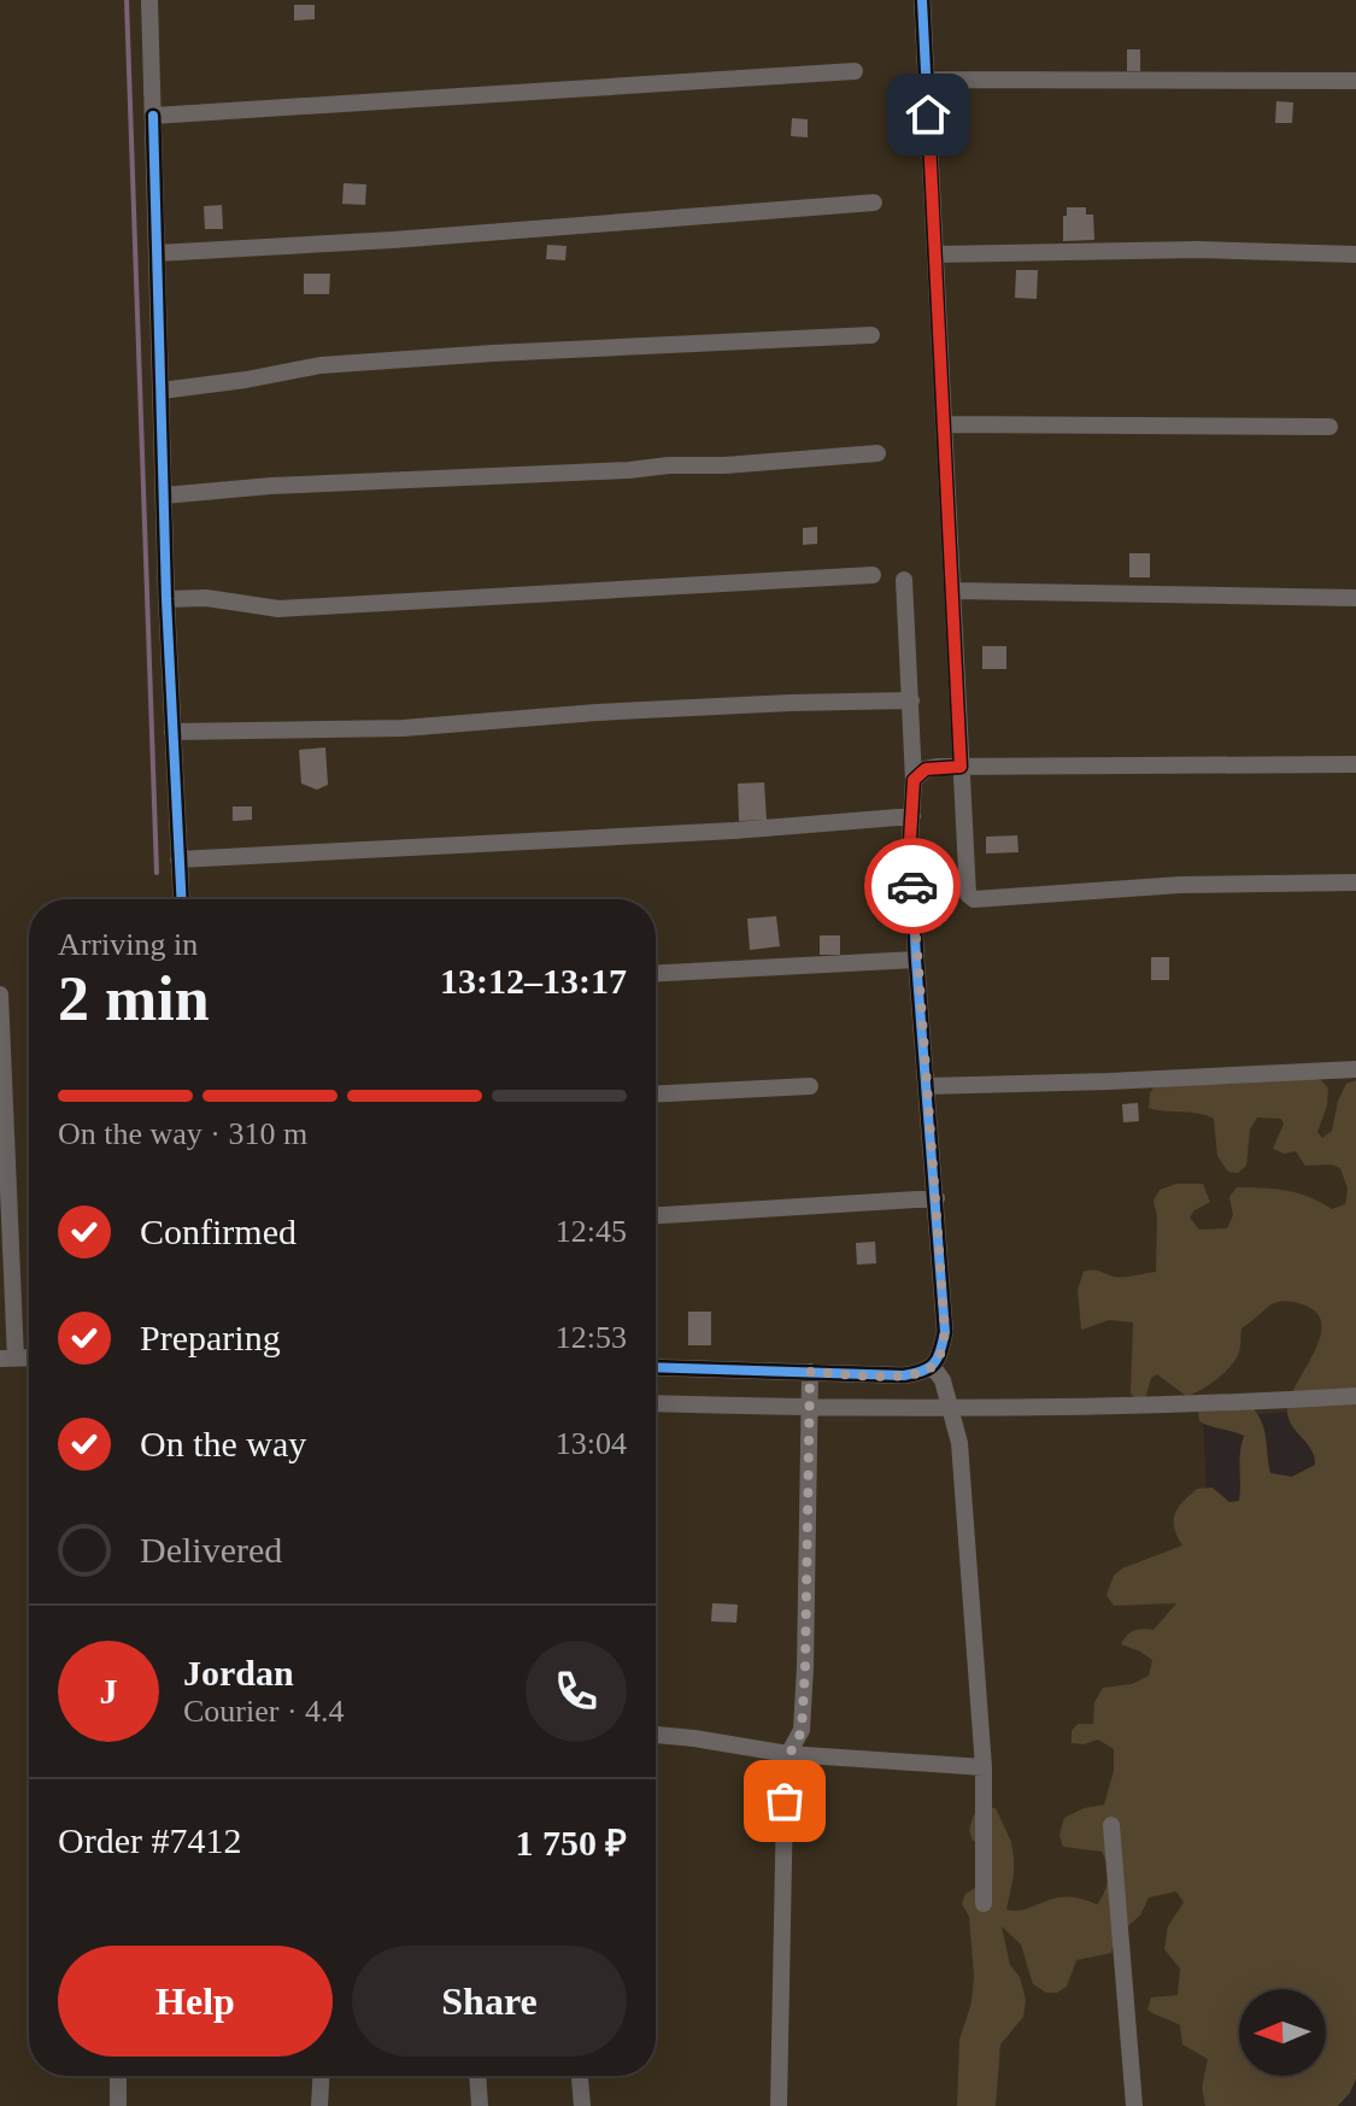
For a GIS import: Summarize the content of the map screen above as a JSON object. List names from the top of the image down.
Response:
{
  "north": "left",
  "page": {
    "heading": ["2 min", "Arriving in", "13:12–13:17"],
    "panel": [
      "Jordan",
      "Courier · 4.4",
      "Order #7412",
      "1 750 ₽"
    ],
    "bar": "On the way · 310 m",
    "list": [
      ["Confirmed", "12:45"],
      ["Preparing", "12:53"],
      ["On the way", "13:04"],
      "Delivered"
    ],
    "round": "J",
    "buttons": ["Help", "Share"]
  }
}
